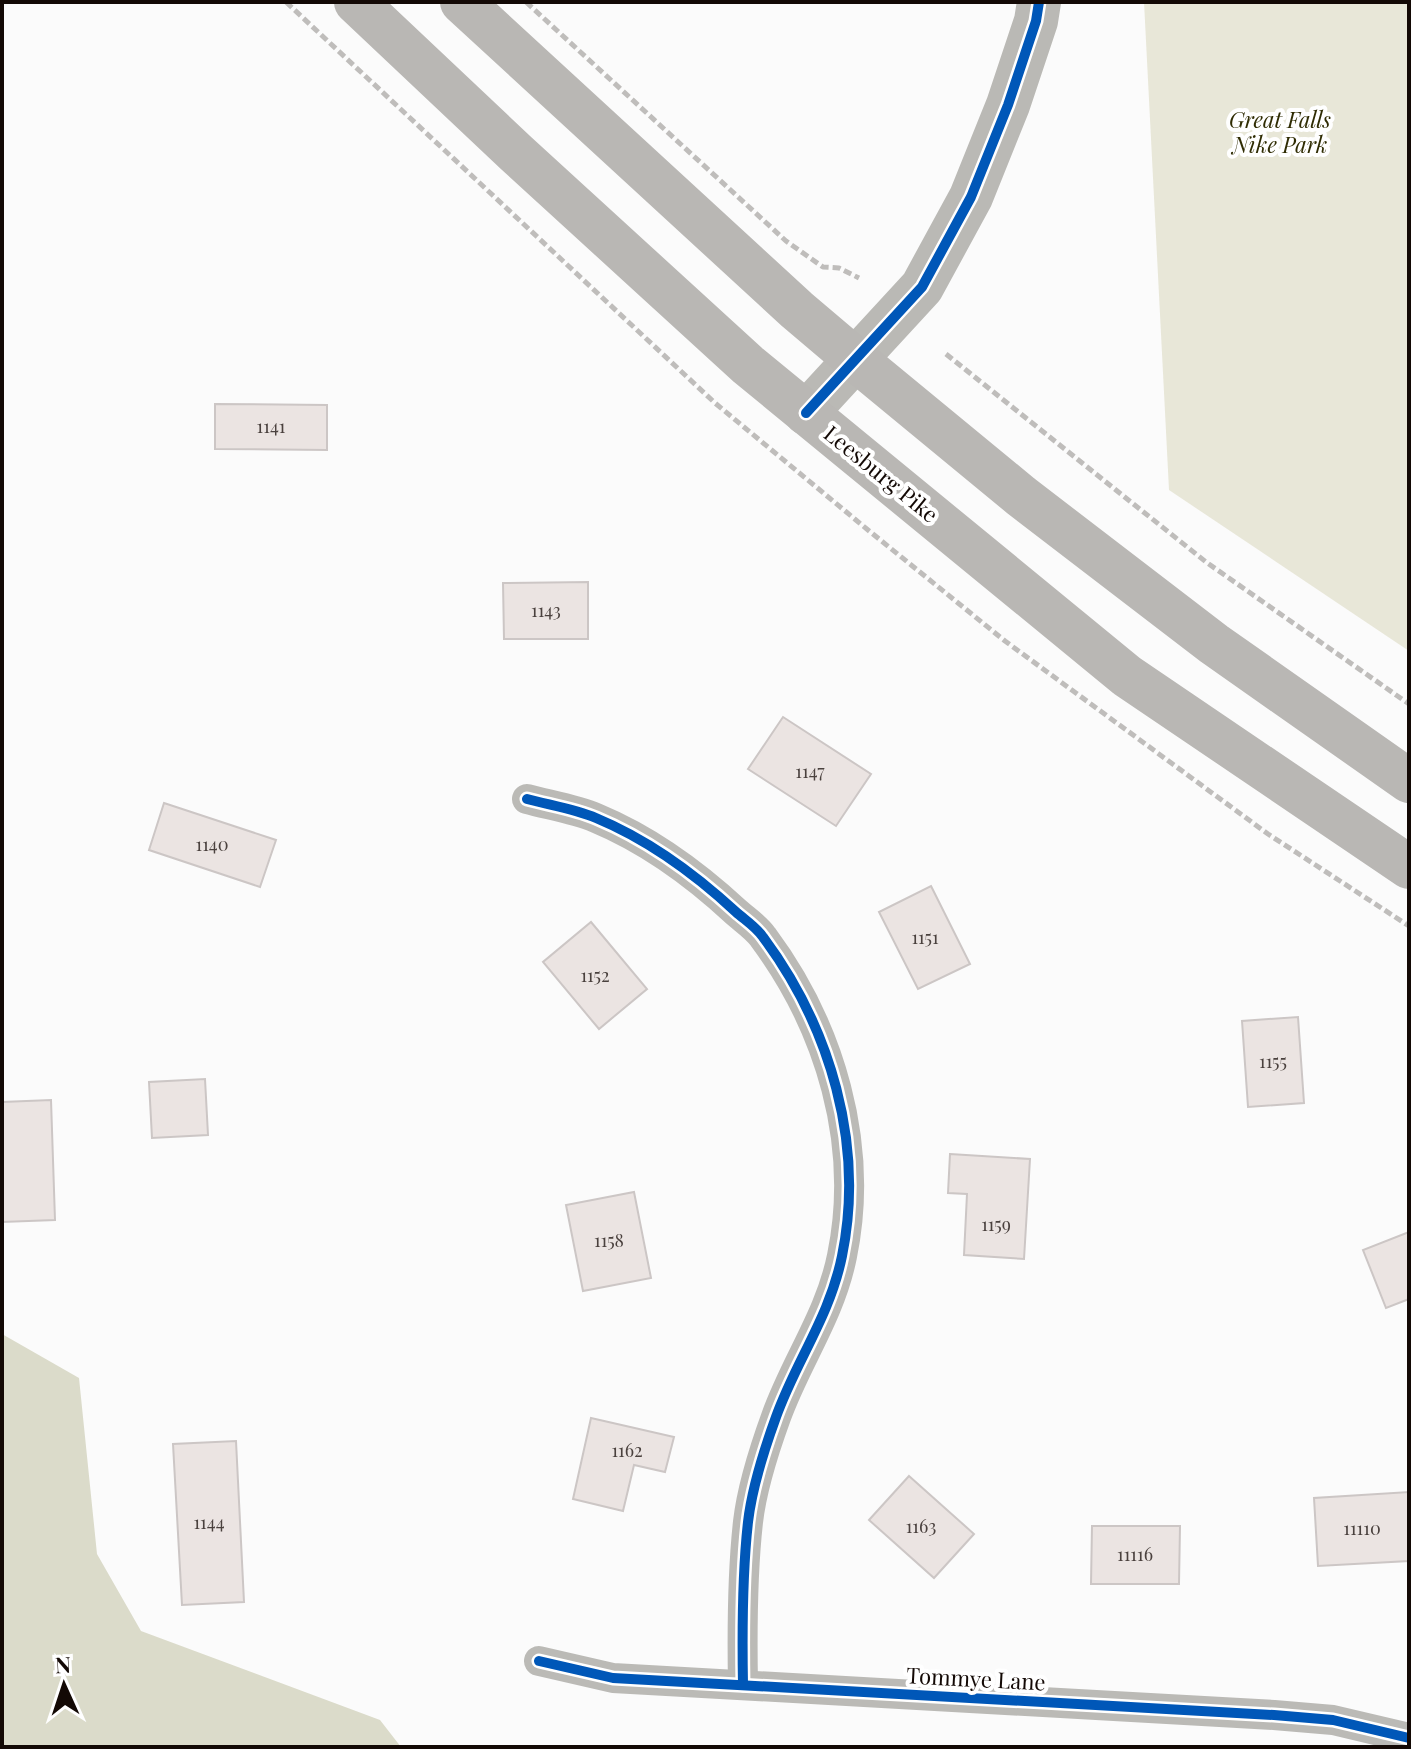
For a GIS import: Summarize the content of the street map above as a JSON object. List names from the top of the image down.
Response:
{
  "streets": {
    "highway": ["Leesburg Pike"],
    "street": ["Tommye Lane"]
  },
  "parks": ["Great Falls Nike Park"],
  "house_numbers": [
    "1141",
    "1143",
    "1147",
    "1140",
    "1151",
    "1152",
    "1155",
    "1159",
    "1158",
    "1162",
    "1144",
    "1163",
    "11110",
    "11116"
  ],
  "north": "top"
}
